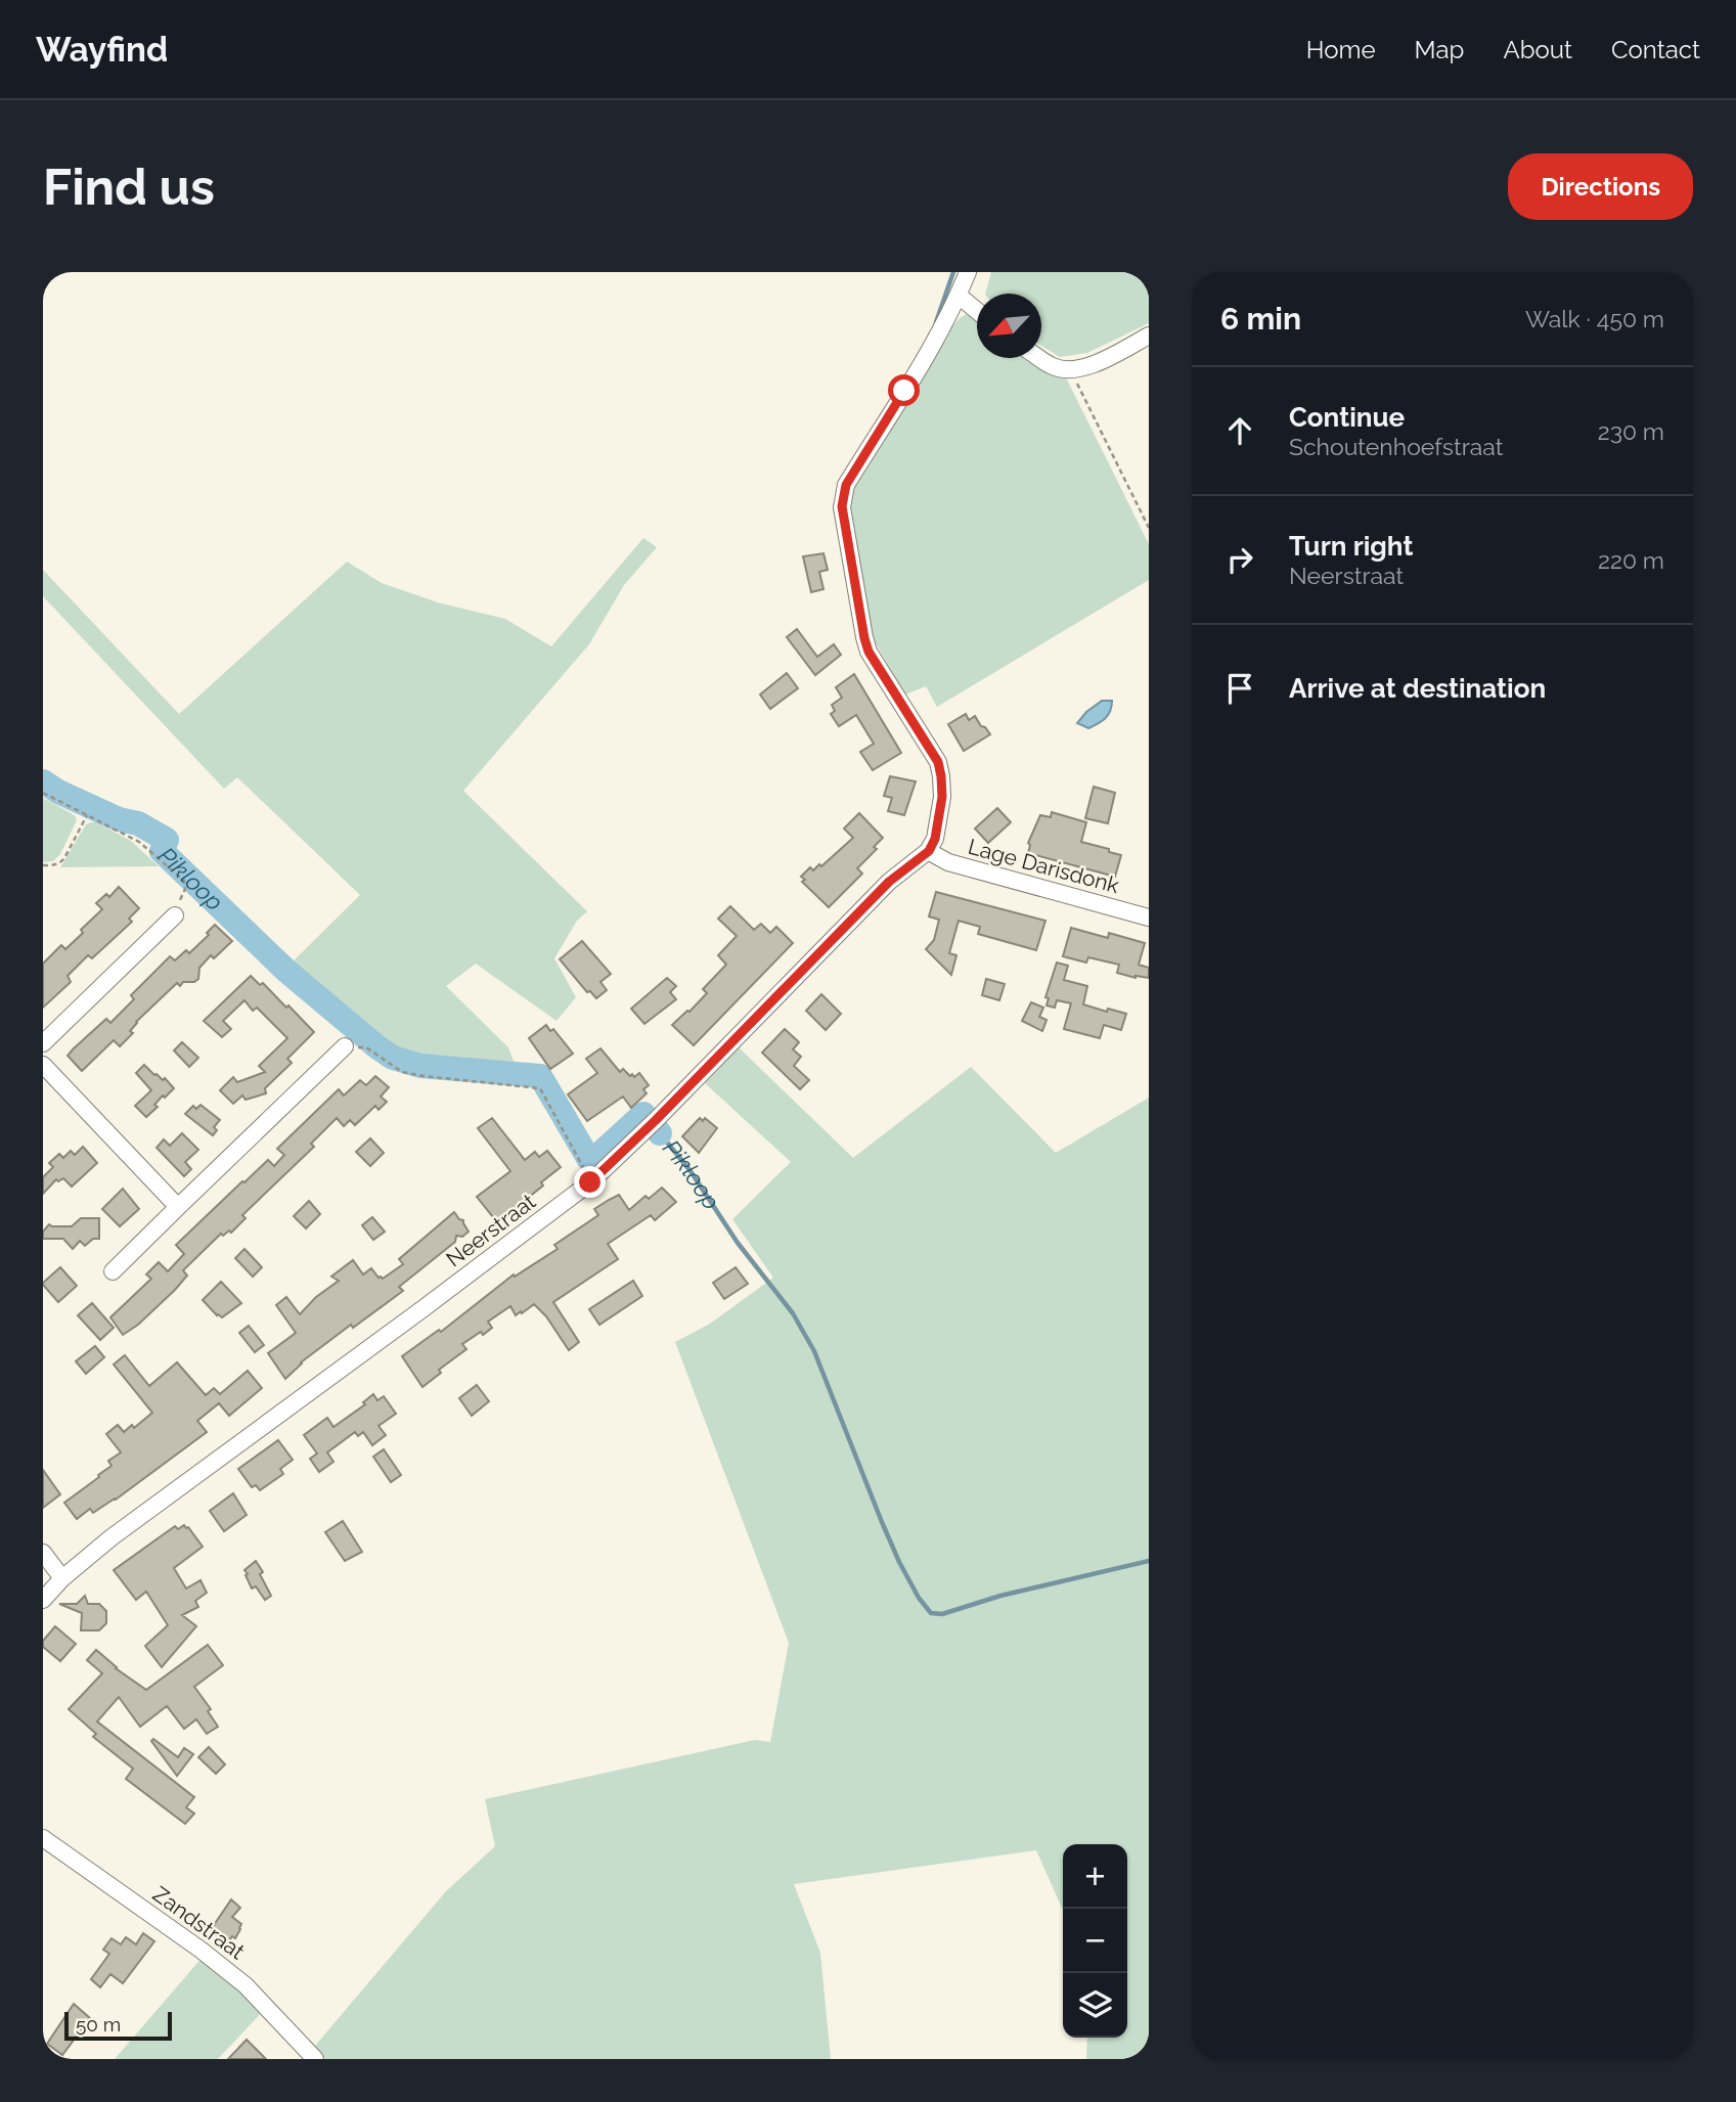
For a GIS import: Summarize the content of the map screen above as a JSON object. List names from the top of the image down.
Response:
{
  "streets": {
    "street": ["Lage Darisdonk", "Neerstraat", "Zandstraat"]
  },
  "crossings": [
    ["Lage Darisdonk", "Neerstraat"]
  ],
  "water": ["Pikloop"],
  "scale_bar": "50 m",
  "north": "bottom left",
  "page": {
    "header": "Wayfind",
    "nav": [
      "Home",
      "Map",
      "About",
      "Contact"
    ],
    "buttons": "Directions",
    "title": "Find us",
    "heading": ["6 min", "Walk · 450 m"],
    "list": [
      ["Continue", "Schoutenhoefstraat", "230 m"],
      ["Turn right", "Neerstraat", "220 m"],
      "Arrive at destination"
    ],
    "map_buttons": ["+", "−"],
    "scale": "50 m"
  }
}
